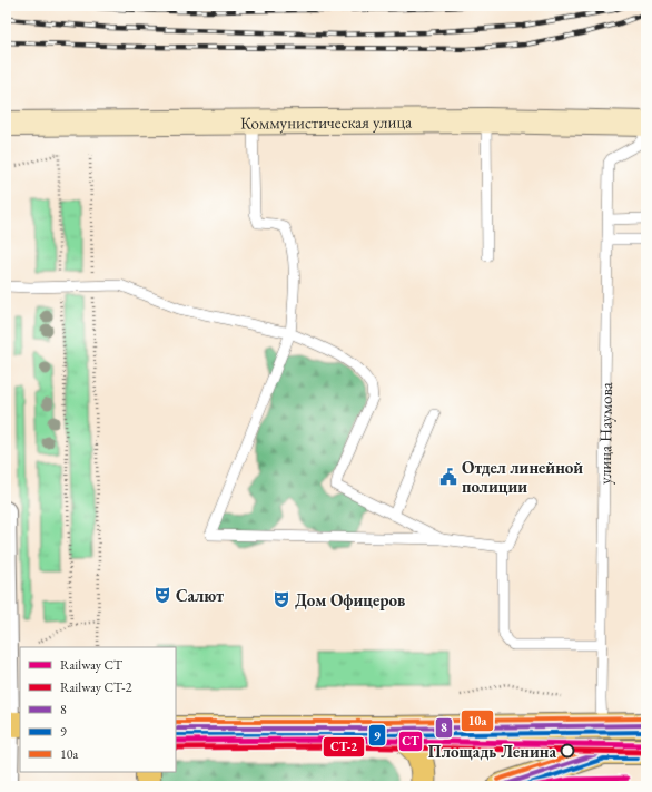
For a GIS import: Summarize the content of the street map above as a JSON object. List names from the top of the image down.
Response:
{
  "streets": {
    "main road": ["Коммунистическая улица", "улица Наумова"]
  },
  "places": {
    "public building": ["Отдел линейной полиции"],
    "theatre": ["Салют", "Дом Офицеров"],
    "other": ["Площадь Ленина"]
  },
  "lines": [
    "transit line 10а",
    "transit line 8",
    "transit line 9",
    "rail line СТ",
    "rail line СТ-2"
  ],
  "legend": [
    "Railway СТ",
    "Railway СТ-2",
    "8",
    "9",
    "10а"
  ]
}
